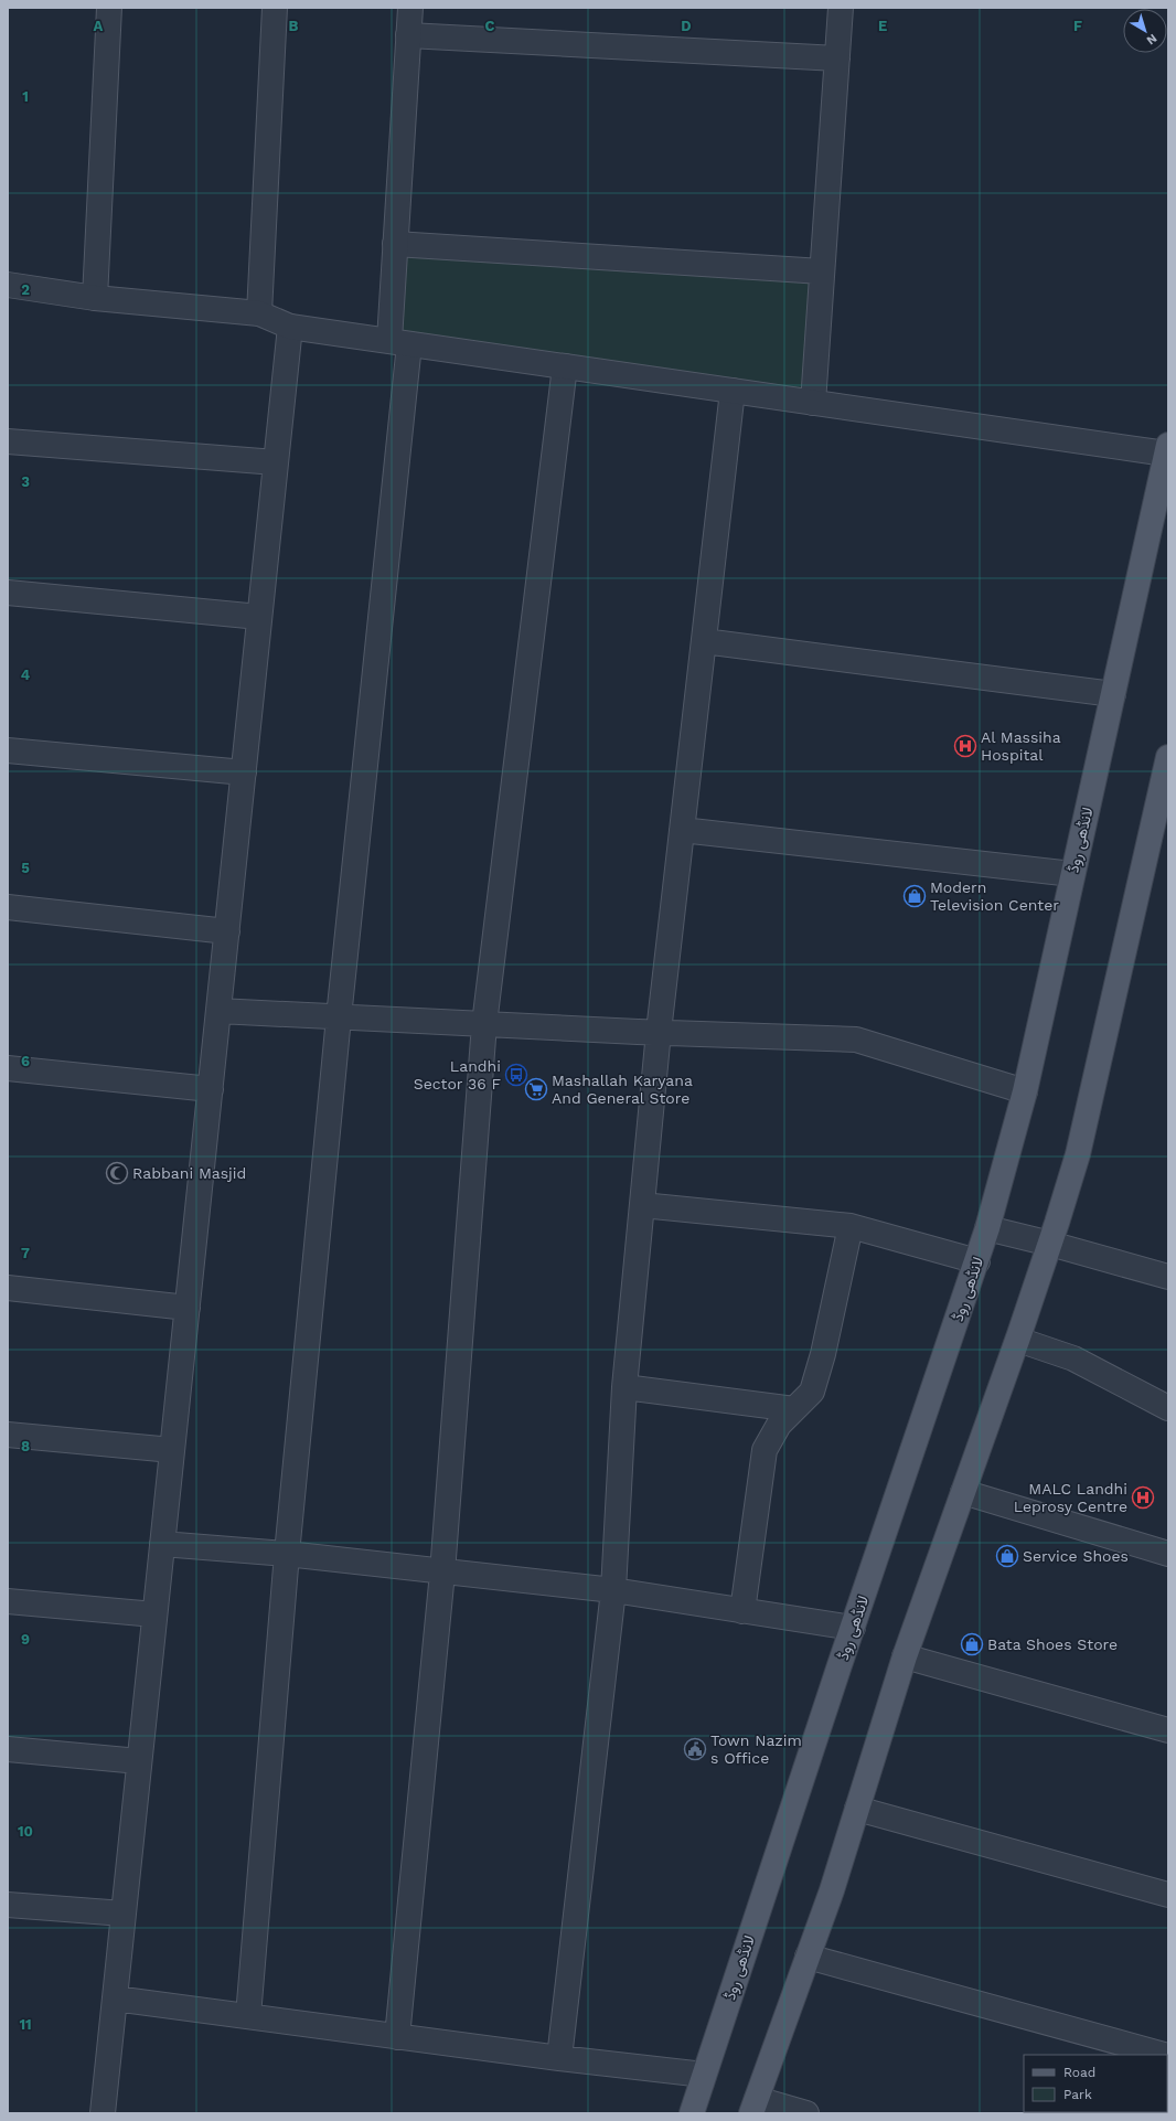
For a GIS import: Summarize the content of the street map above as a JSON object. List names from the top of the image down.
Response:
{
  "streets": {
    "main road": ["لانڈھی روڈ"]
  },
  "places": {
    "hospital": ["Al Massiha Hospital", "MALC Landhi Leprosy Centre"],
    "shop": ["Modern Television Center", "Service Shoes", "Bata Shoes Store"],
    "bus stop": ["Landhi Sector 36 F"],
    "supermarket": ["Mashallah Karyana And General Store"],
    "mosque": ["Rabbani Masjid"],
    "public building": ["Town Nazim s Office"]
  },
  "legend": ["Road", "Park"],
  "north": "bottom right",
  "grid": {
    "columns": [
      "A",
      "B",
      "C",
      "D",
      "E",
      "F"
    ],
    "rows": [
      "1",
      "2",
      "3",
      "4",
      "5",
      "6",
      "7",
      "8",
      "9",
      "10",
      "11"
    ]
  }
}
